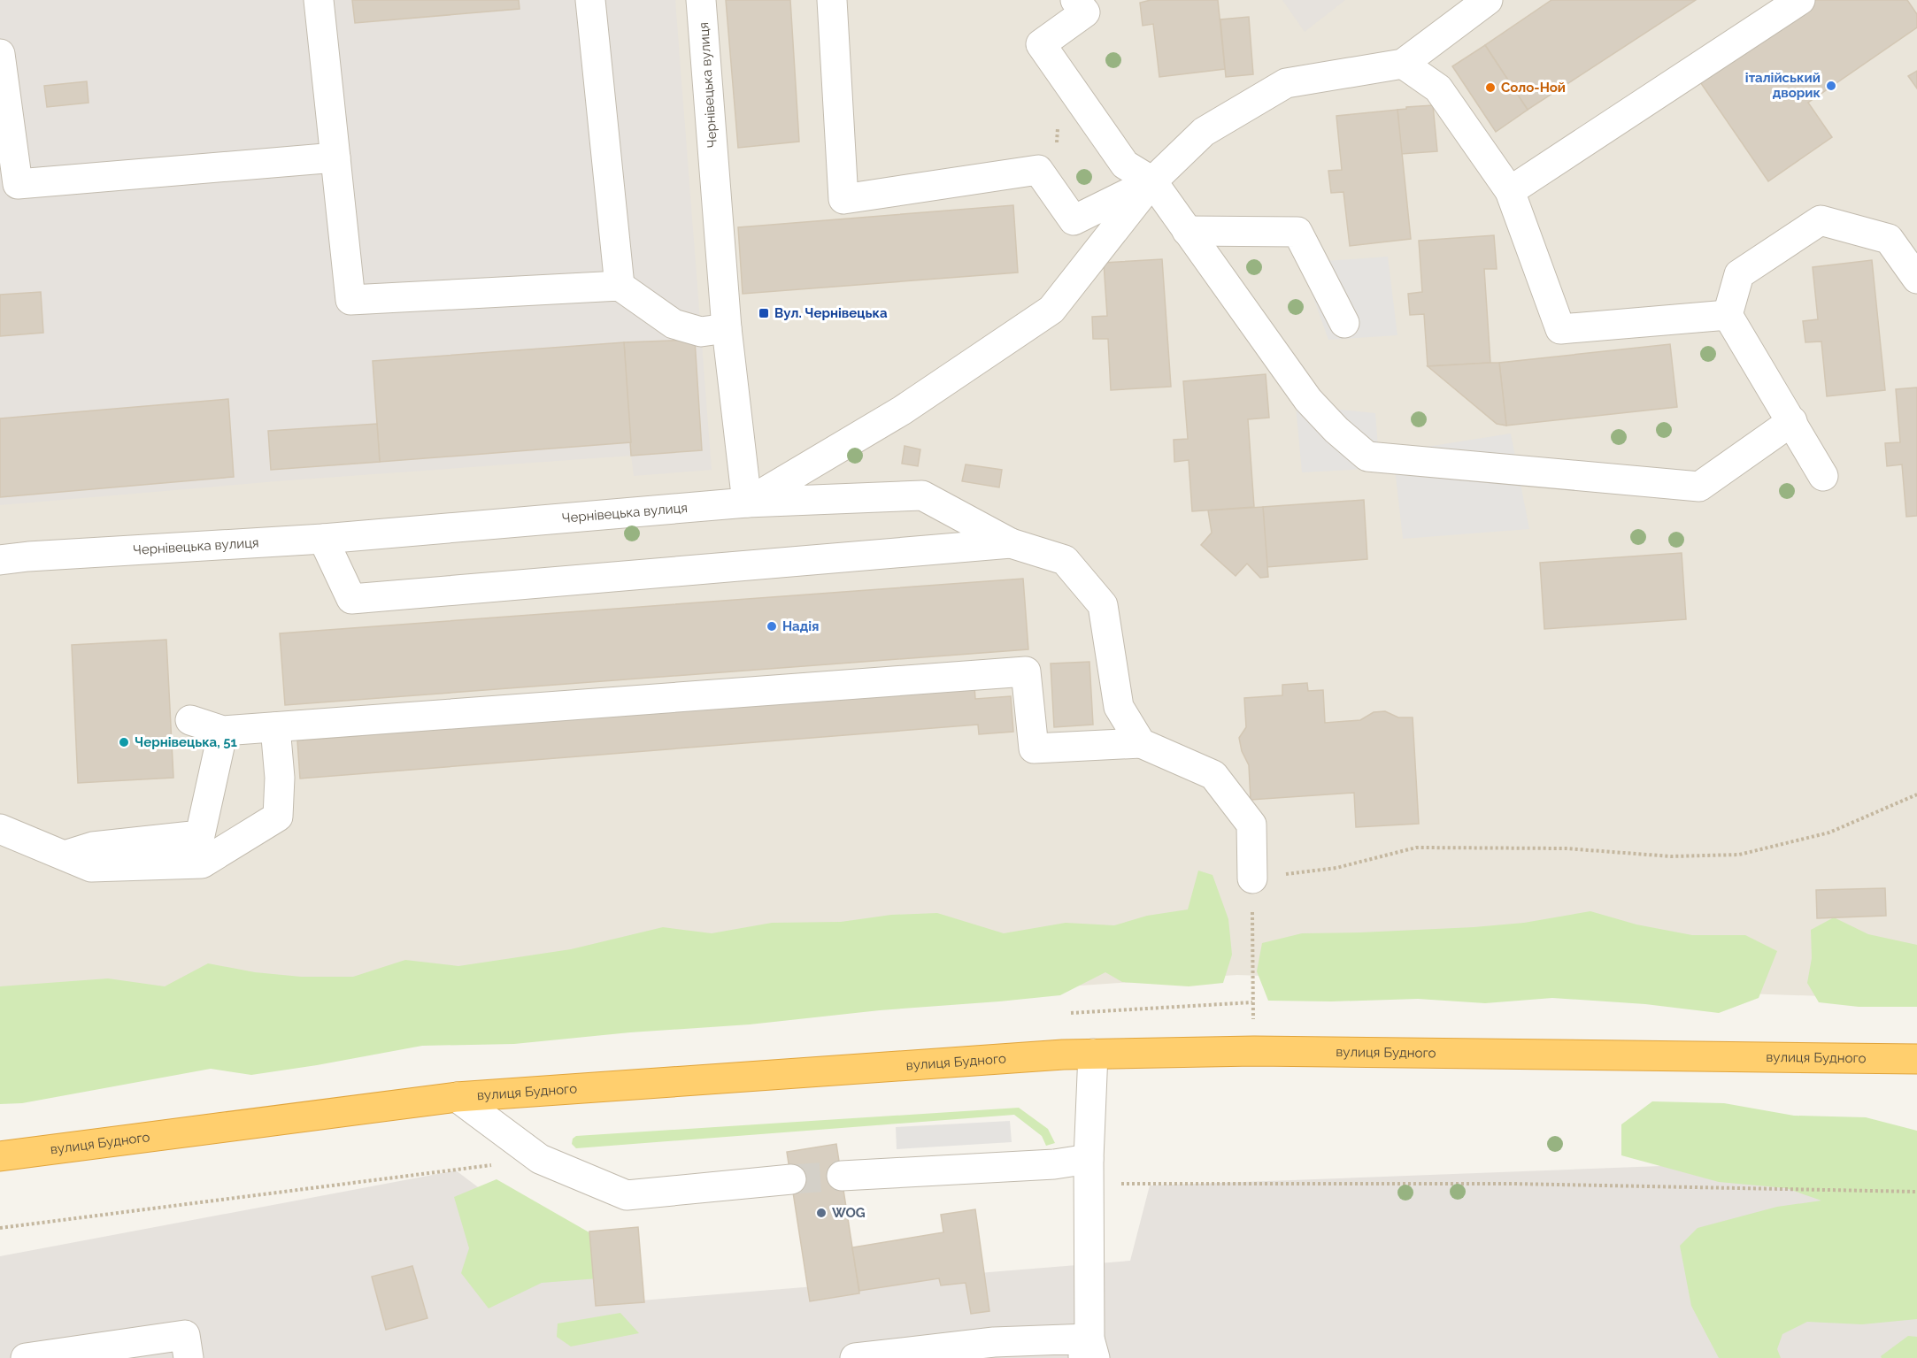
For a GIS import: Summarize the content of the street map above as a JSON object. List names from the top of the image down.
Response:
{
  "streets": {
    "highway": ["вулиця Будного"],
    "street": ["Чернівецька вулиця"]
  },
  "places": {
    "other": [
      "італійський дворик",
      "Соло-Ной",
      "Надія",
      "Чернівецька, 51",
      "WOG"
    ],
    "transit": ["Вул. Чернівецька"]
  }
}
